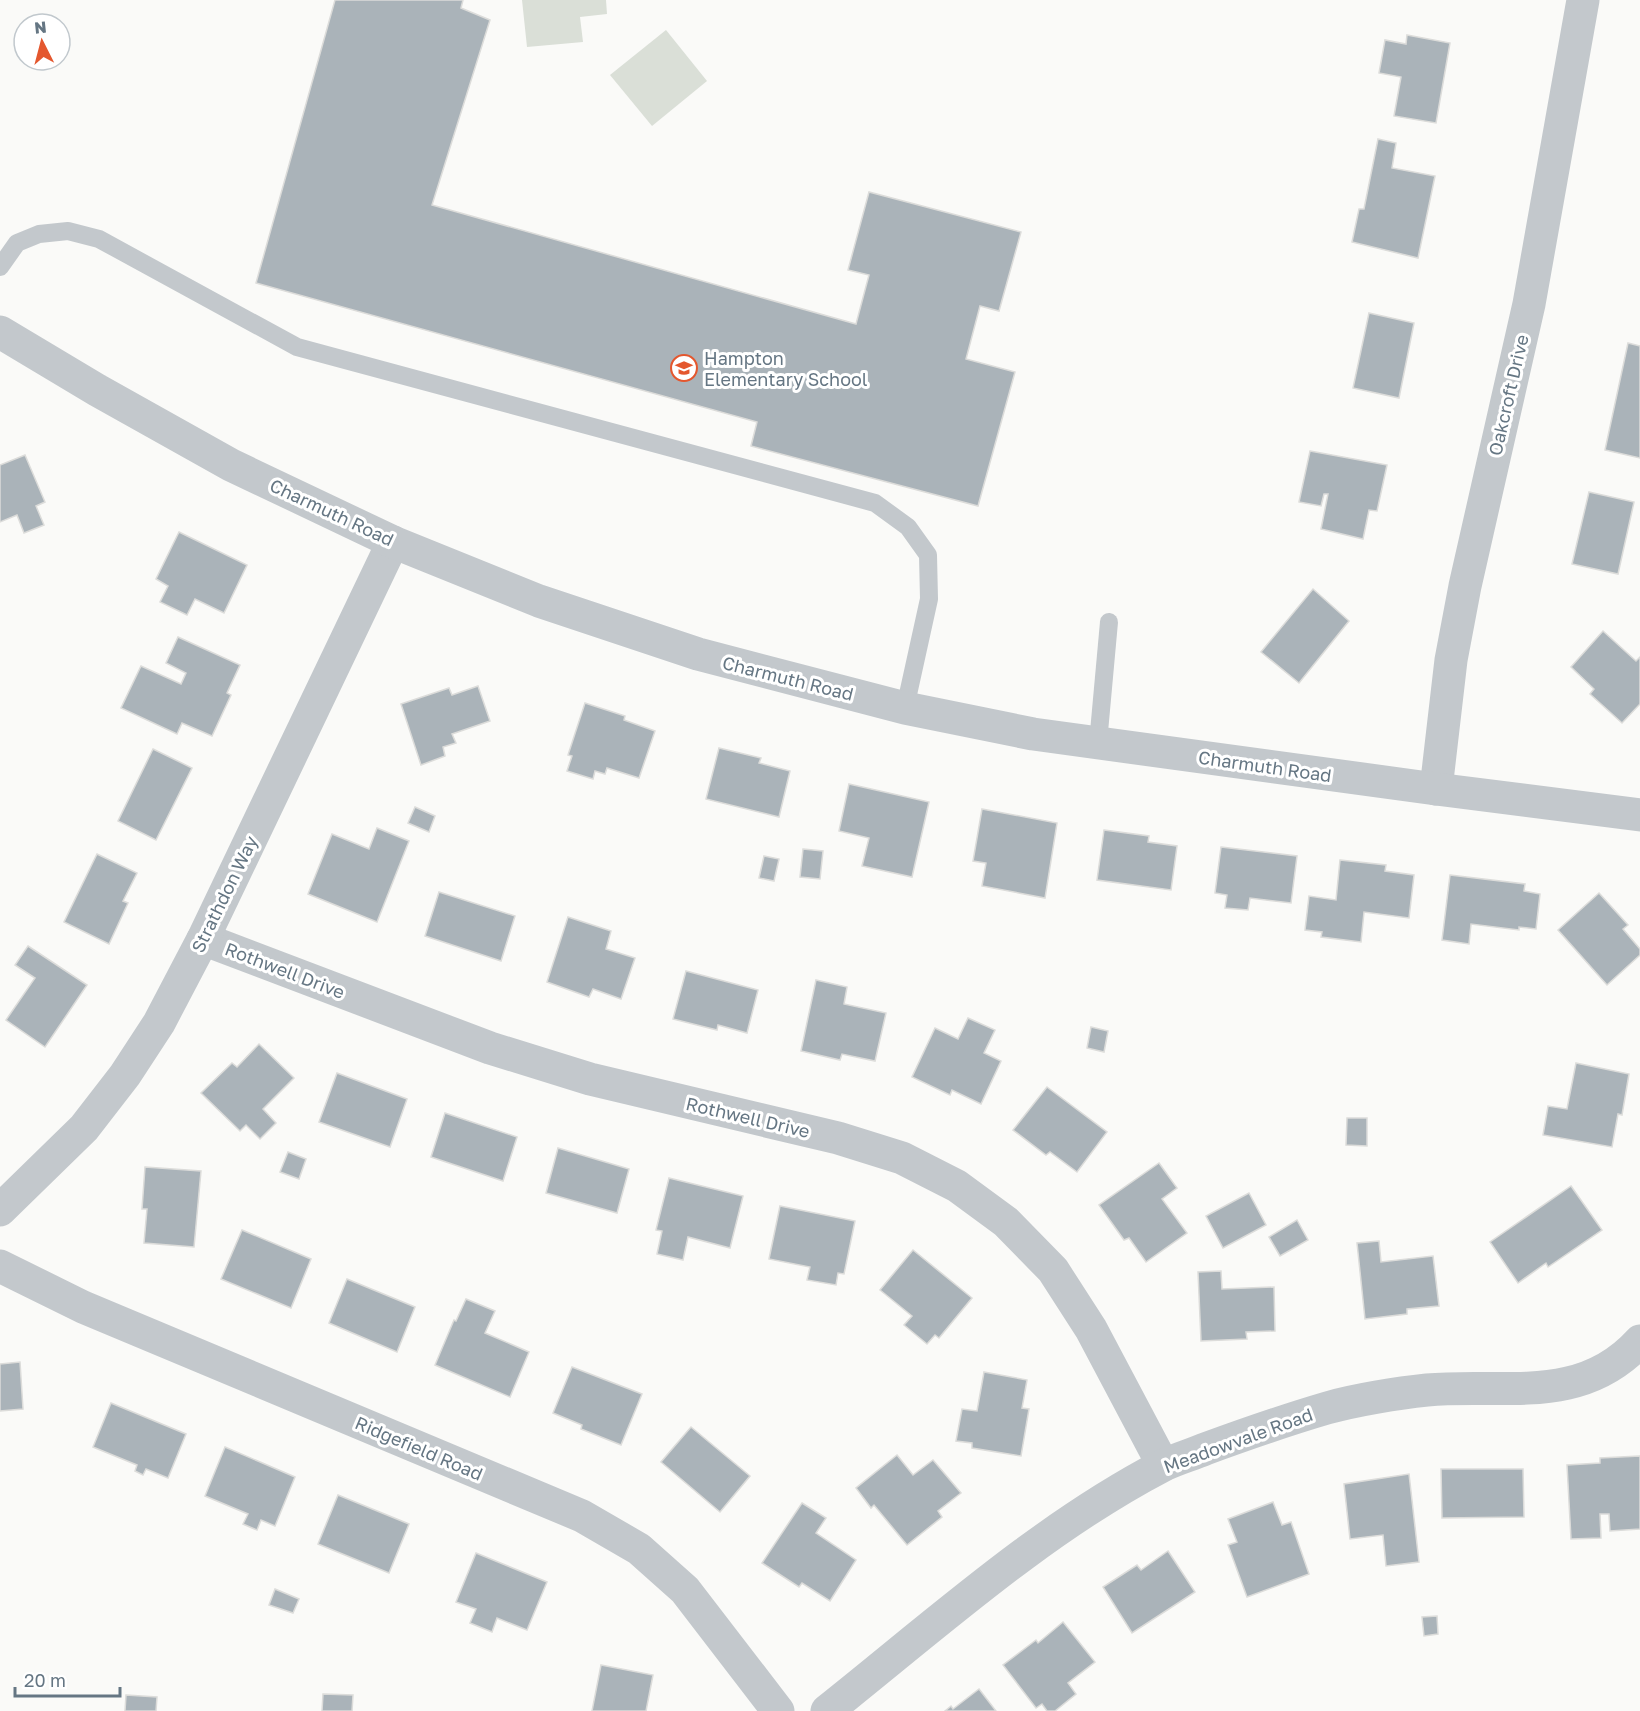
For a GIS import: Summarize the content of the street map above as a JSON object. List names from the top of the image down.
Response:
{
  "streets": {
    "street": [
      "Oakcroft Drive",
      "Charmuth Road",
      "Strathdon Way",
      "Rothwell Drive",
      "Meadowvale Road",
      "Ridgefield Road"
    ]
  },
  "crossings": [
    ["Oakcroft Drive", "Charmuth Road"],
    ["Charmuth Road", "Strathdon Way"],
    ["Strathdon Way", "Rothwell Drive"],
    ["Rothwell Drive", "Meadowvale Road"]
  ],
  "places": {
    "school or university": ["Hampton Elementary School"]
  },
  "scale_bar": "20 m",
  "north": "top"
}
